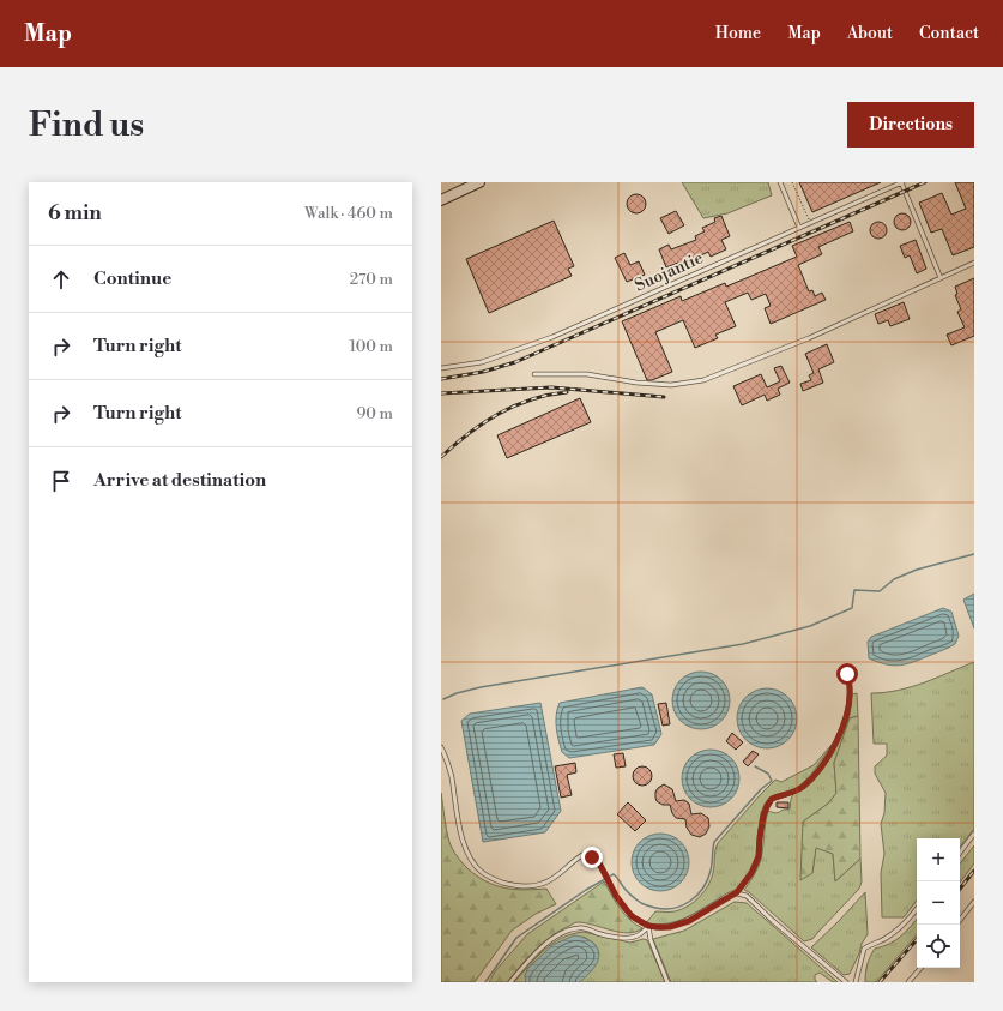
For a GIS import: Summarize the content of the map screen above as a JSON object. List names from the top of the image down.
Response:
{
  "streets": {
    "lane": ["Suojantie"]
  },
  "page": {
    "header": "Map",
    "nav": [
      "Home",
      "Map",
      "About",
      "Contact"
    ],
    "buttons": "Directions",
    "title": "Find us",
    "heading": ["6 min", "Walk · 460 m"],
    "list": [
      ["Continue", "270 m"],
      ["Turn right", "100 m"],
      ["Turn right", "90 m"],
      "Arrive at destination"
    ],
    "map_buttons": ["+", "−"]
  }
}
